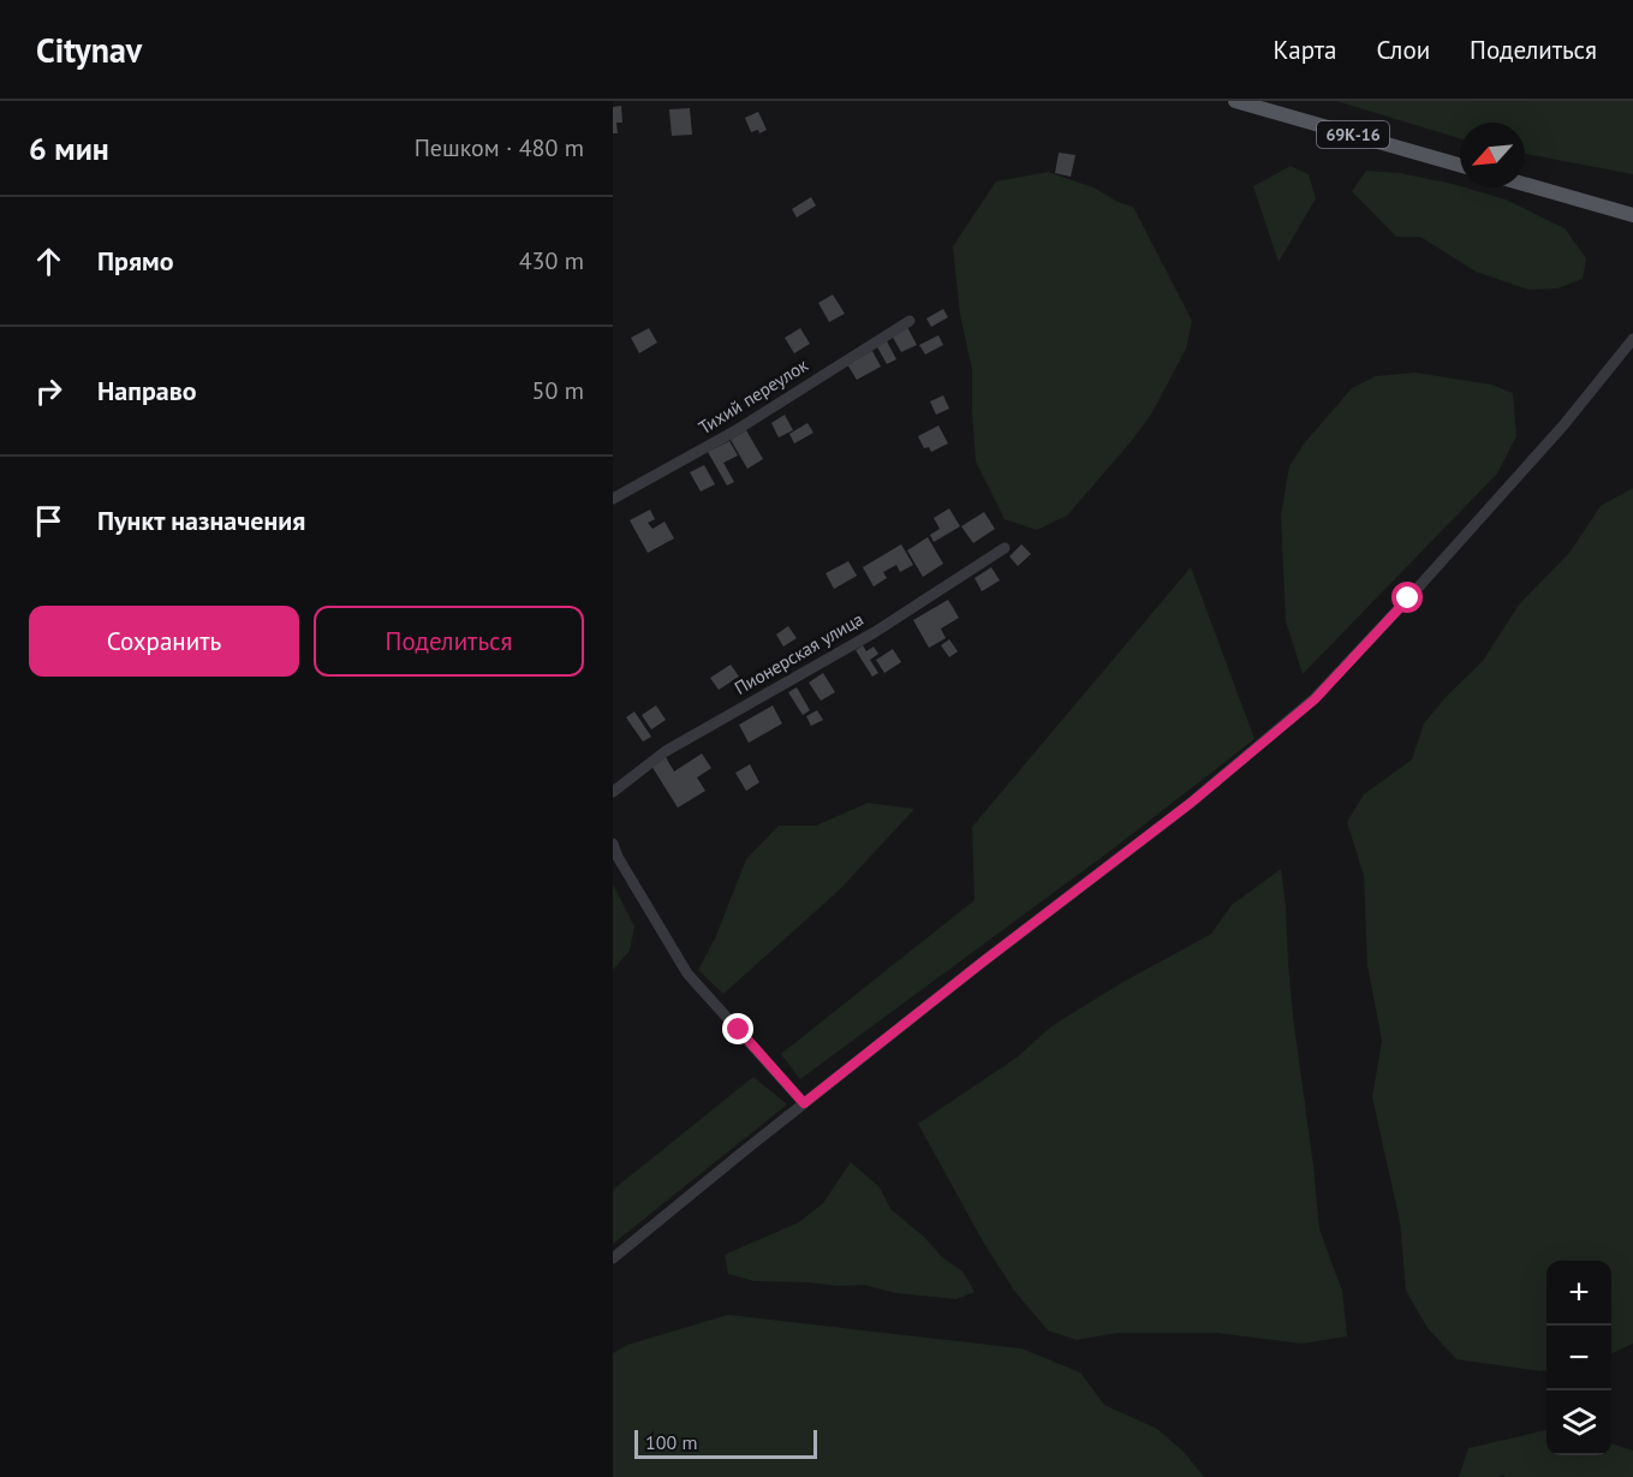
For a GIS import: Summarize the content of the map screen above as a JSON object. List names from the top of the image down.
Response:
{
  "streets": {
    "main road": ["69К-16"],
    "street": ["Тихий переулок", "Пионерская улица"]
  },
  "scale_bar": "100 m",
  "north": "bottom left",
  "page": {
    "header": "Citynav",
    "nav": ["Карта", "Слои", "Поделиться"],
    "heading": ["6 мин", "Пешком · 480 m"],
    "list": [
      ["Прямо", "430 m"],
      ["Направо", "50 m"],
      "Пункт назначения"
    ],
    "buttons": ["Сохранить", "Поделиться"],
    "map_buttons": ["+", "−"],
    "scale": "100 m"
  }
}
